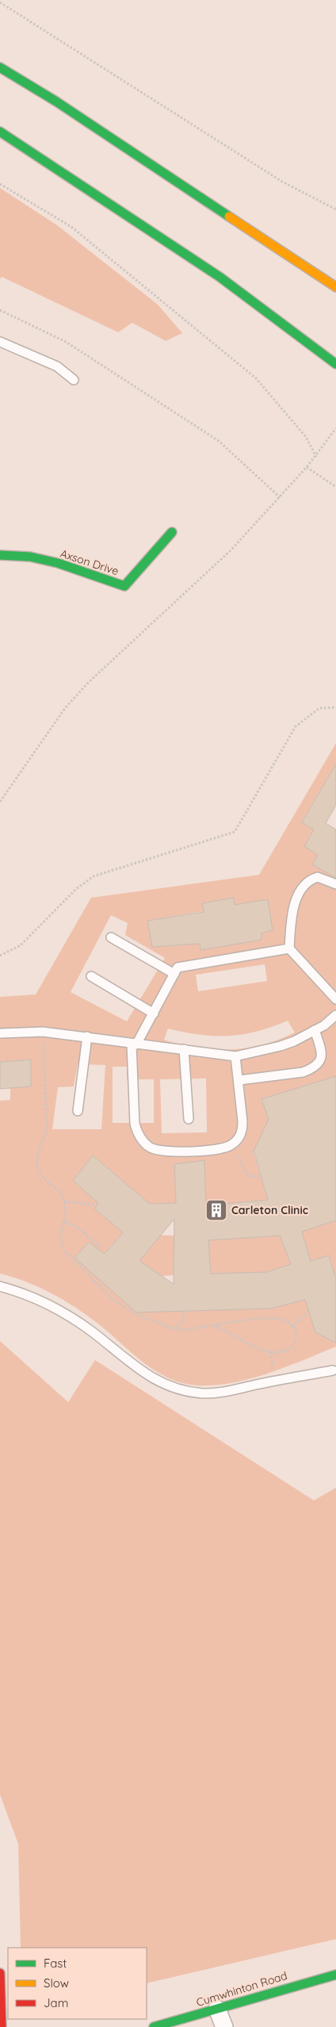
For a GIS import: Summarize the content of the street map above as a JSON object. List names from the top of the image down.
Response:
{
  "streets": {
    "main road": ["Axson Drive", "Cumwhinton Road"]
  },
  "places": {
    "building": ["Carleton Clinic"]
  },
  "legend": ["Fast", "Slow", "Jam"]
}
